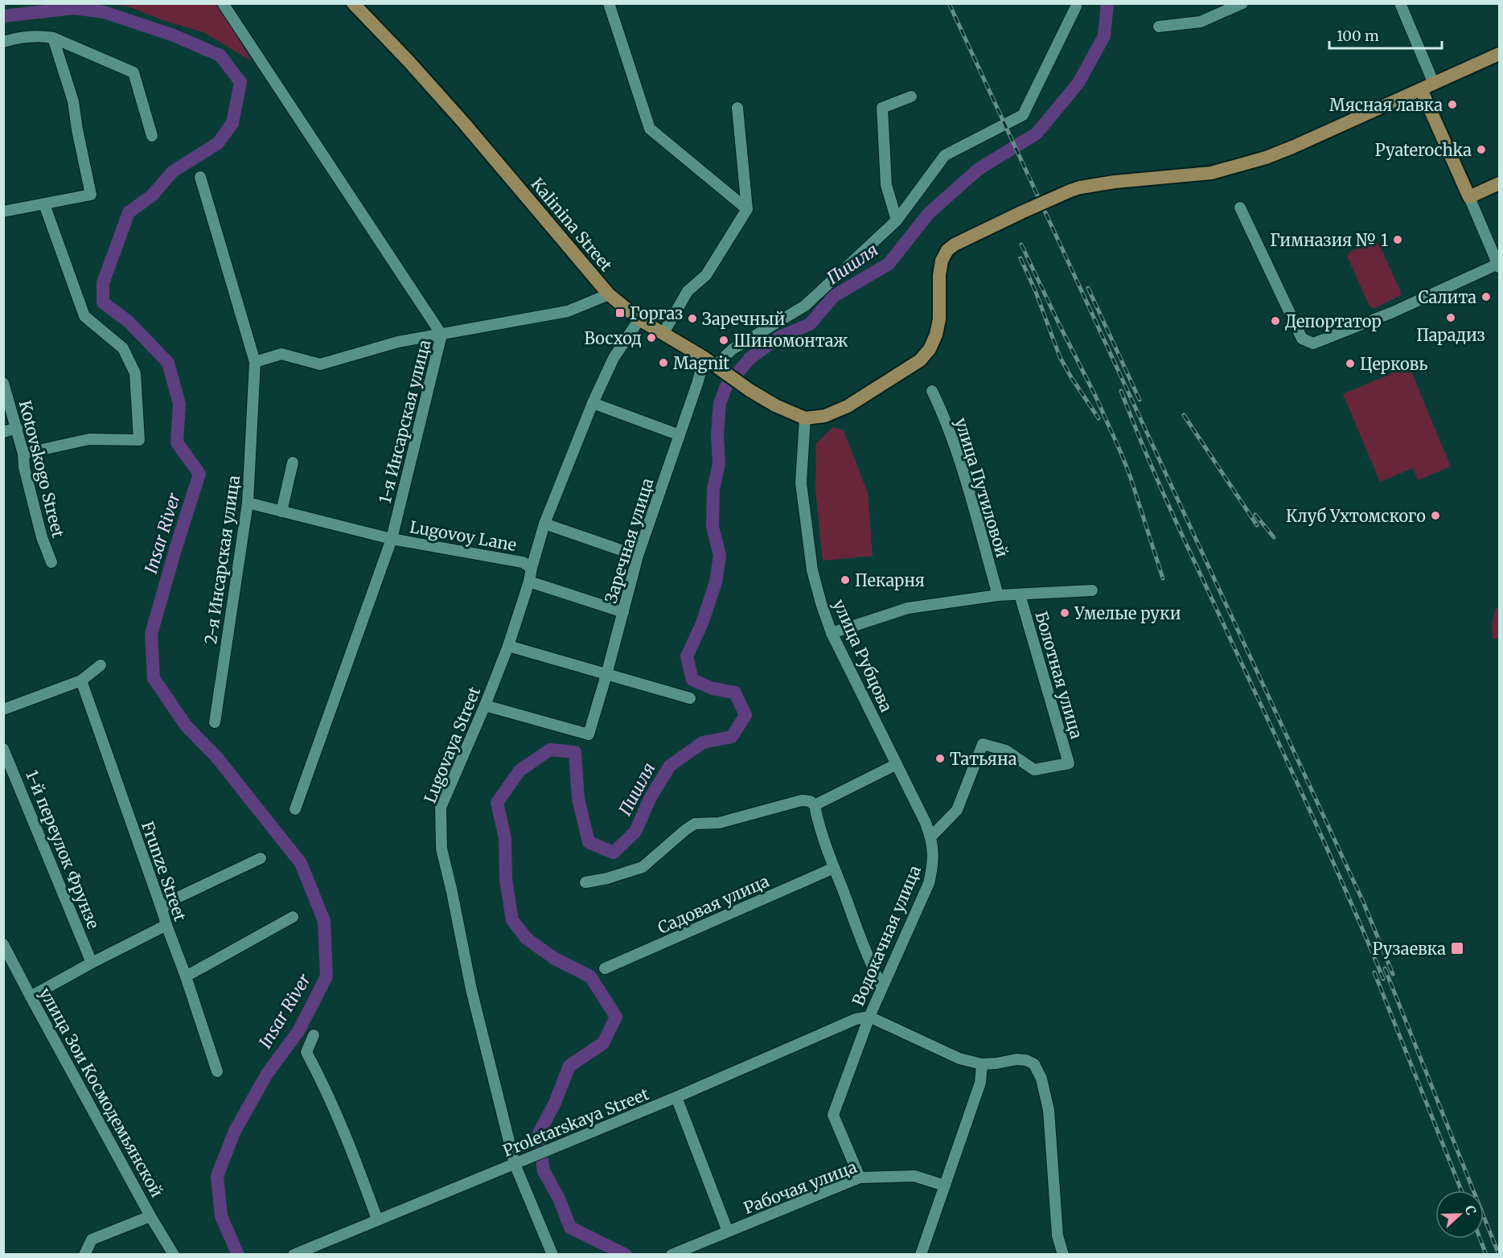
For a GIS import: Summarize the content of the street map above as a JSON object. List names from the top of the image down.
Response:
{
  "streets": {
    "main road": ["Kalinina Street"],
    "street": [
      "1-я Инсарская улица",
      "Kotovskogo Street",
      "улица Путиловой",
      "Lugovoy Lane",
      "Заречная улица",
      "2-я Инсарская улица",
      "улица Рубцова",
      "Болотная улица",
      "Lugovaya Street",
      "1-й переулок Фрунзе",
      "Frunze Street",
      "Садовая улица",
      "Водокачная улица",
      "улица Зои Космодемьянской",
      "Proletarskaya Street",
      "Рабочая улица"
    ]
  },
  "crossings": [
    ["Kalinina Street", "Заречная улица"],
    ["Kalinina Street", "улица Рубцова"],
    ["Kalinina Street", "Lugovaya Street"],
    ["1-я Инсарская улица", "Lugovoy Lane"],
    ["Lugovoy Lane", "2-я Инсарская улица"],
    ["Lugovoy Lane", "Lugovaya Street"],
    ["Заречная улица", "Lugovaya Street"],
    ["улица Рубцова", "Болотная улица"],
    ["улица Рубцова", "Водокачная улица"],
    ["Болотная улица", "Водокачная улица"],
    ["Lugovaya Street", "Proletarskaya Street"],
    ["Водокачная улица", "Proletarskaya Street"],
    ["Водокачная улица", "Рабочая улица"]
  ],
  "water": ["Пишля", "Insar River"],
  "places": {
    "other": [
      "Мясная лавка",
      "Pyaterochka",
      "Гимназия № 1",
      "Салита",
      "Парадиз",
      "Заречный",
      "Депортатор",
      "Восход",
      "Шиномонтаж",
      "Magnit",
      "Церковь",
      "Клуб Ухтомского",
      "Пекарня",
      "Умелые руки",
      "Татьяна"
    ],
    "transit": ["Горгаз", "Рузаевка"]
  },
  "scale_bar": "100 m",
  "north": "right"
}
